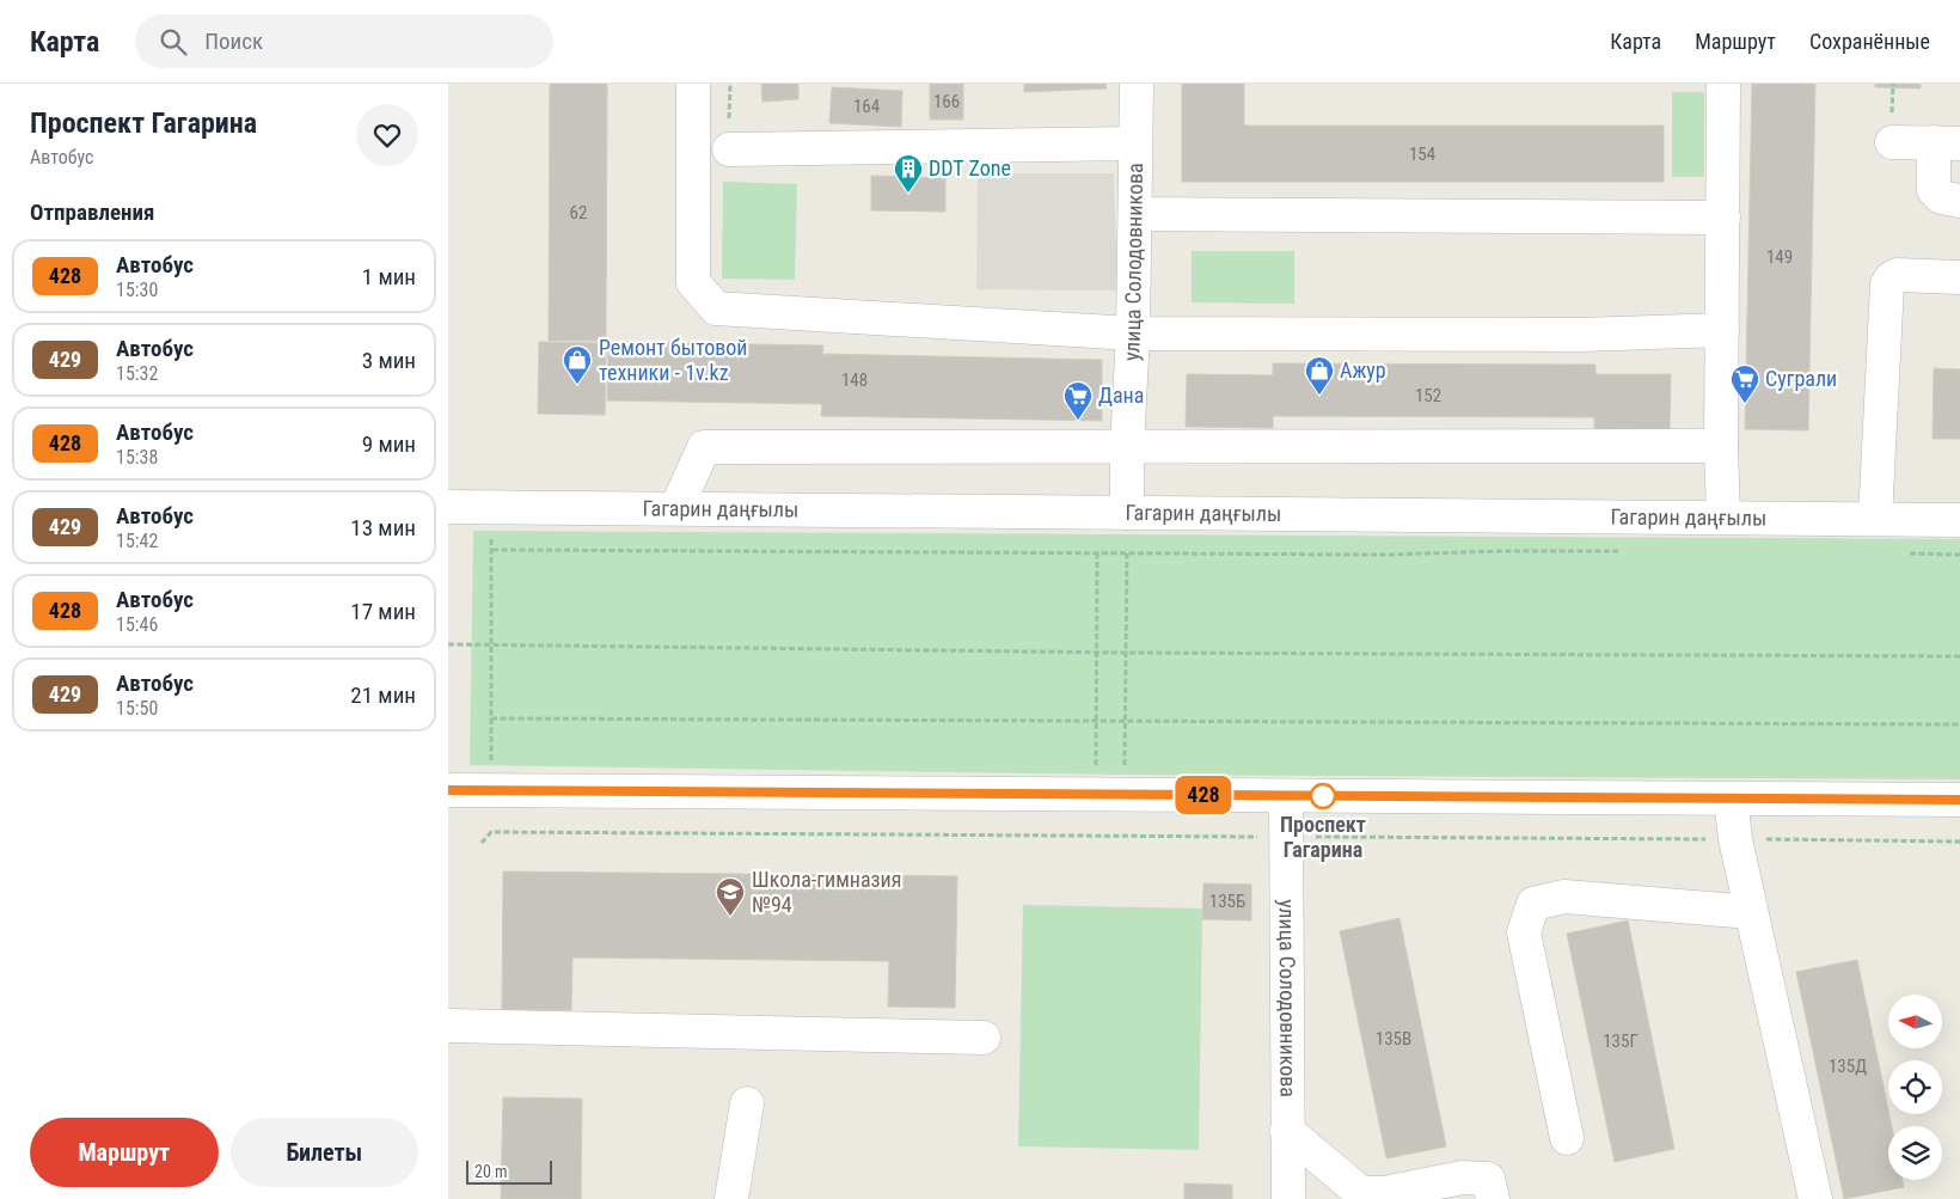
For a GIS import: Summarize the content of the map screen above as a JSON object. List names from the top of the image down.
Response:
{
  "streets": {
    "street": ["улица Солодовникова", "Гагарин даңғылы"]
  },
  "crossings": [
    ["улица Солодовникова", "Гагарин даңғылы"]
  ],
  "places": {
    "building": ["DDT Zone"],
    "shop": ["Ремонт бытовой техники - 1v.kz", "Ажур"],
    "supermarket": ["Суграли", "Дана"],
    "other": ["Проспект Гагарина"],
    "school or university": ["Школа-гимназия №94"]
  },
  "lines": ["bus line 428"],
  "house_numbers": [
    "166",
    "164",
    "154",
    "62",
    "149",
    "148",
    "152",
    "135Б",
    "135В",
    "135Г",
    "135Д"
  ],
  "scale_bar": "20 m",
  "north": "left",
  "page": {
    "header": "Карта",
    "search": "Поиск",
    "nav": ["Карта", "Маршрут", "Сохранённые"],
    "heading": [
      ["Проспект Гагарина", "Автобус"],
      "Отправления"
    ],
    "on_map": "428",
    "list": [
      {
        "mark": "428",
        "name": "Автобус",
        "note": "15:30",
        "value": "1 мин"
      },
      {
        "mark": "429",
        "name": "Автобус",
        "note": "15:32",
        "value": "3 мин"
      },
      {
        "mark": "428",
        "name": "Автобус",
        "note": "15:38",
        "value": "9 мин"
      },
      {
        "mark": "429",
        "name": "Автобус",
        "note": "15:42",
        "value": "13 мин"
      },
      {
        "mark": "428",
        "name": "Автобус",
        "note": "15:46",
        "value": "17 мин"
      },
      {
        "mark": "429",
        "name": "Автобус",
        "note": "15:50",
        "value": "21 мин"
      }
    ],
    "buttons": ["Маршрут", "Билеты"],
    "scale": "20 m"
  }
}
